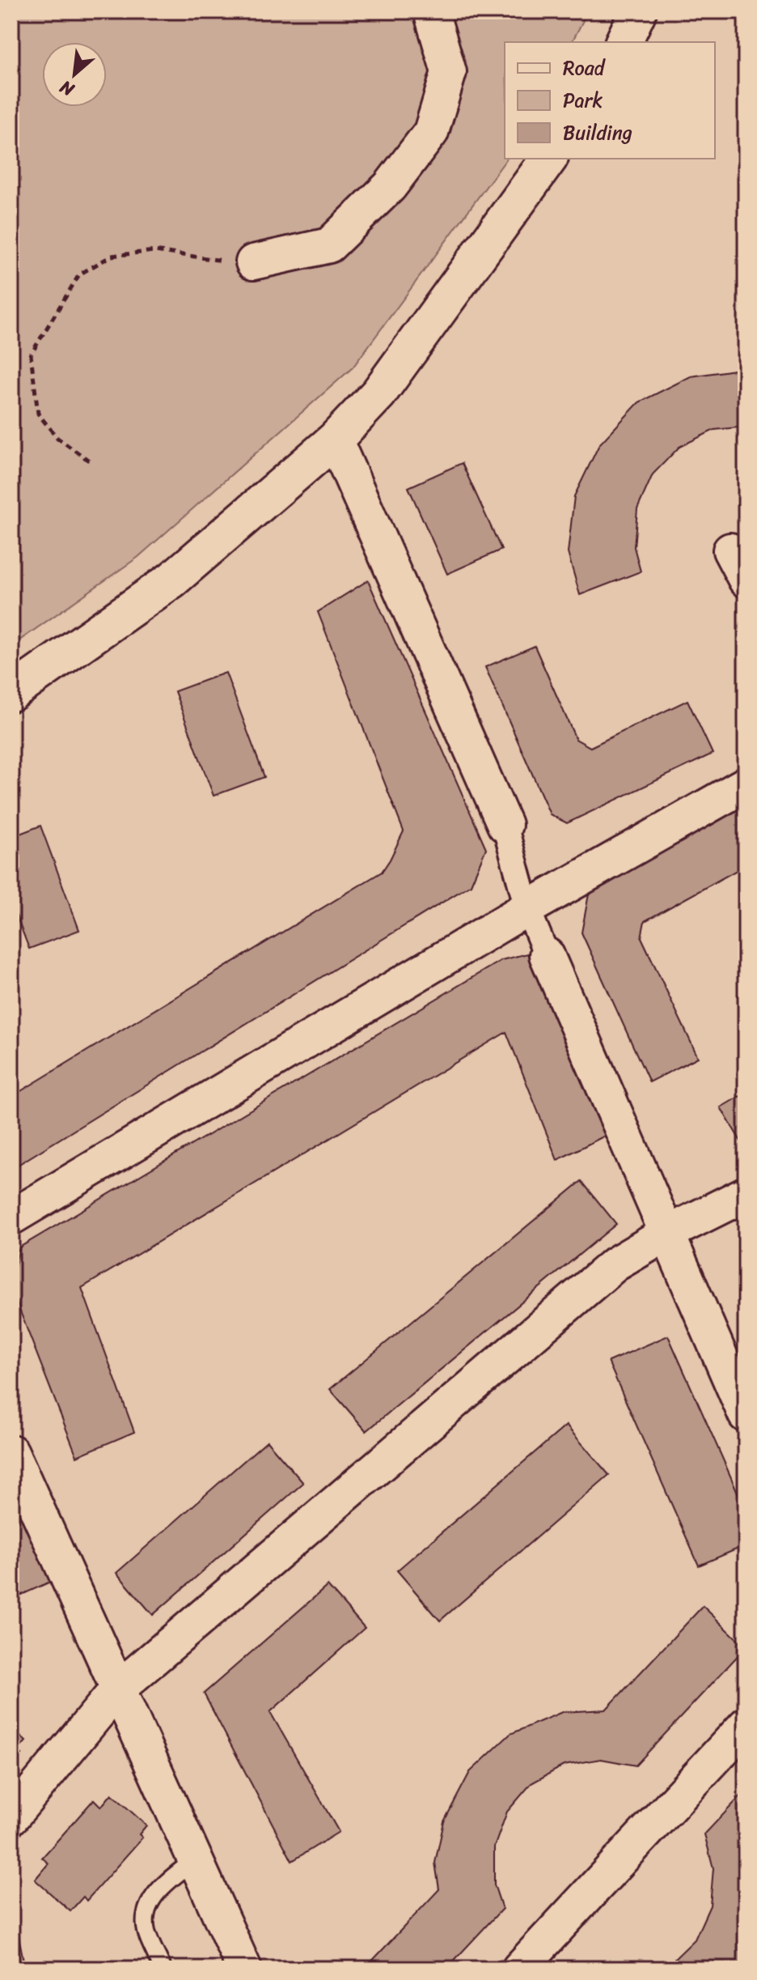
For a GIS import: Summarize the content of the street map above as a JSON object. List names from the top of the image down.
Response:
{
  "legend": ["Road", "Park", "Building"],
  "north": "bottom left"
}
